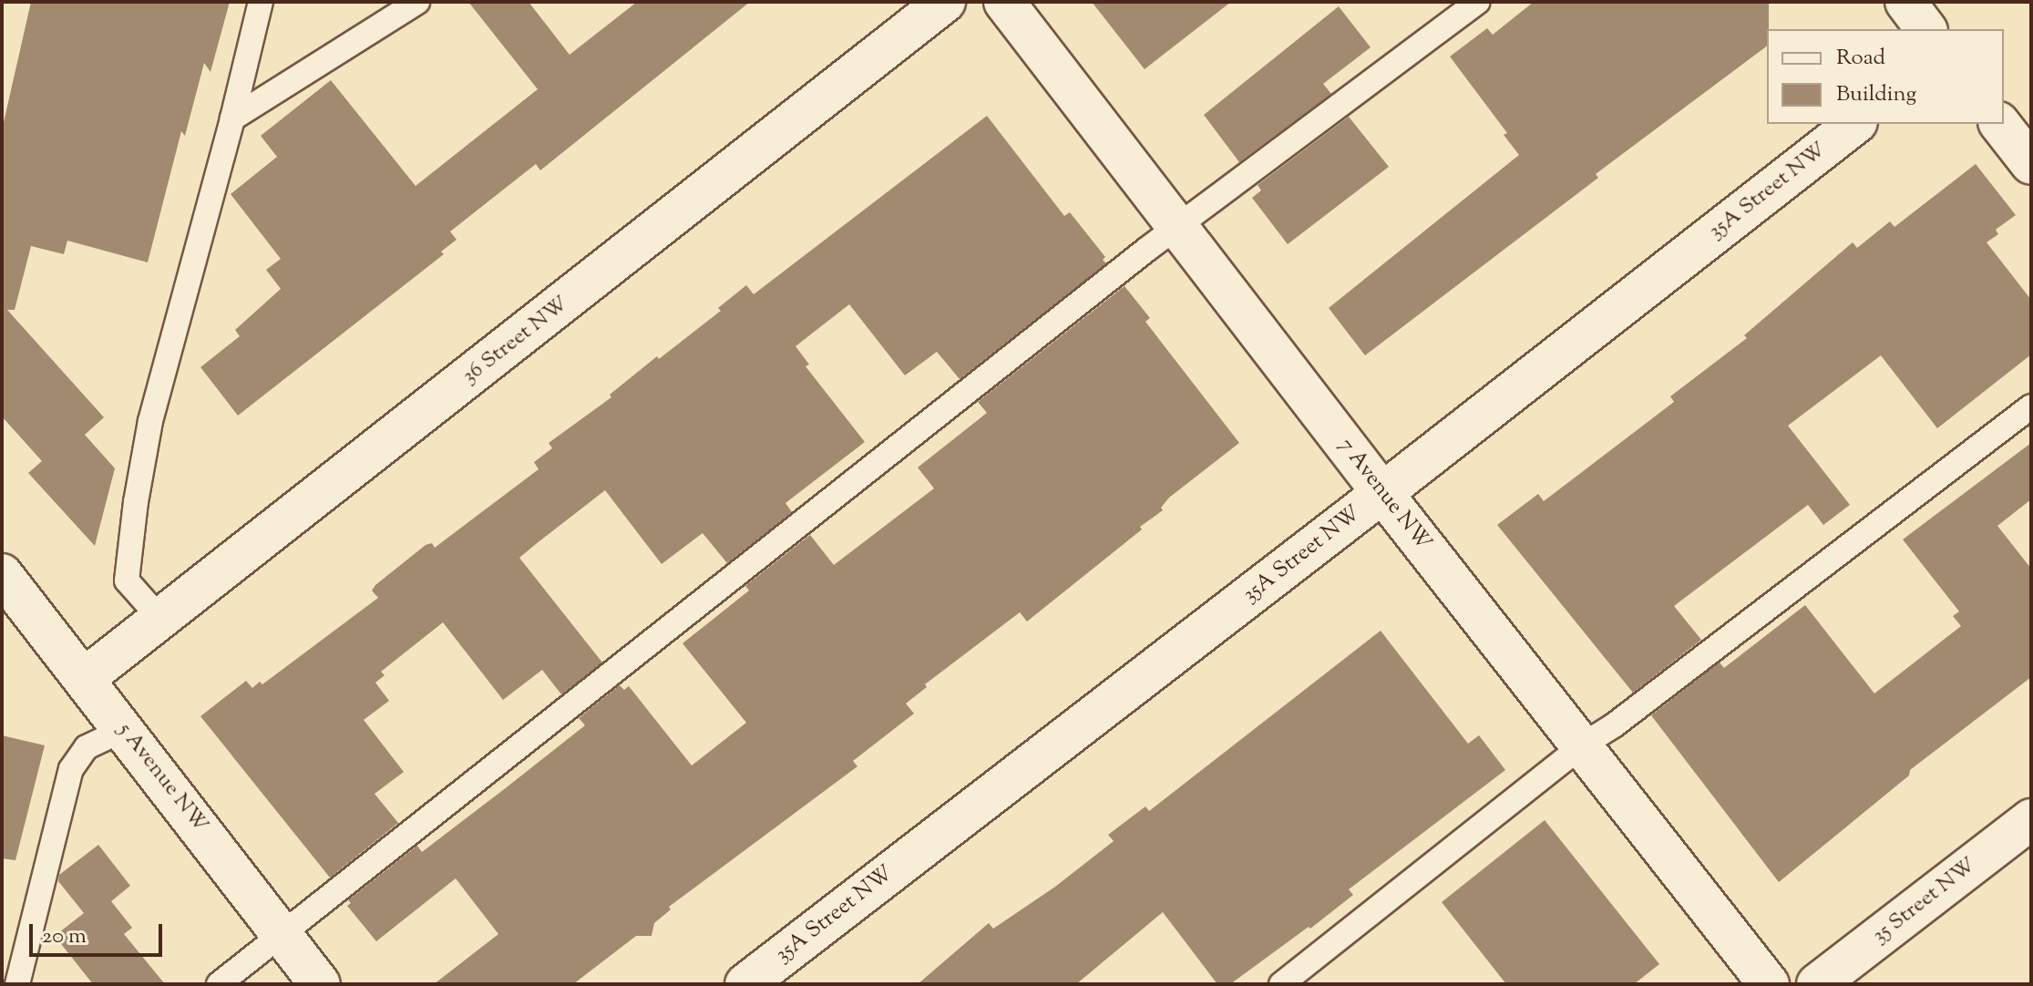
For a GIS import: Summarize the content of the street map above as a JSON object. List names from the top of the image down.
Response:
{
  "streets": {
    "street": [
      "35A Street NW",
      "36 Street NW",
      "7 Avenue NW",
      "5 Avenue NW",
      "35 Street NW"
    ]
  },
  "crossings": [
    ["35A Street NW", "7 Avenue NW"],
    ["36 Street NW", "5 Avenue NW"]
  ],
  "legend": ["Road", "Building"],
  "scale_bar": "20 m"
}
